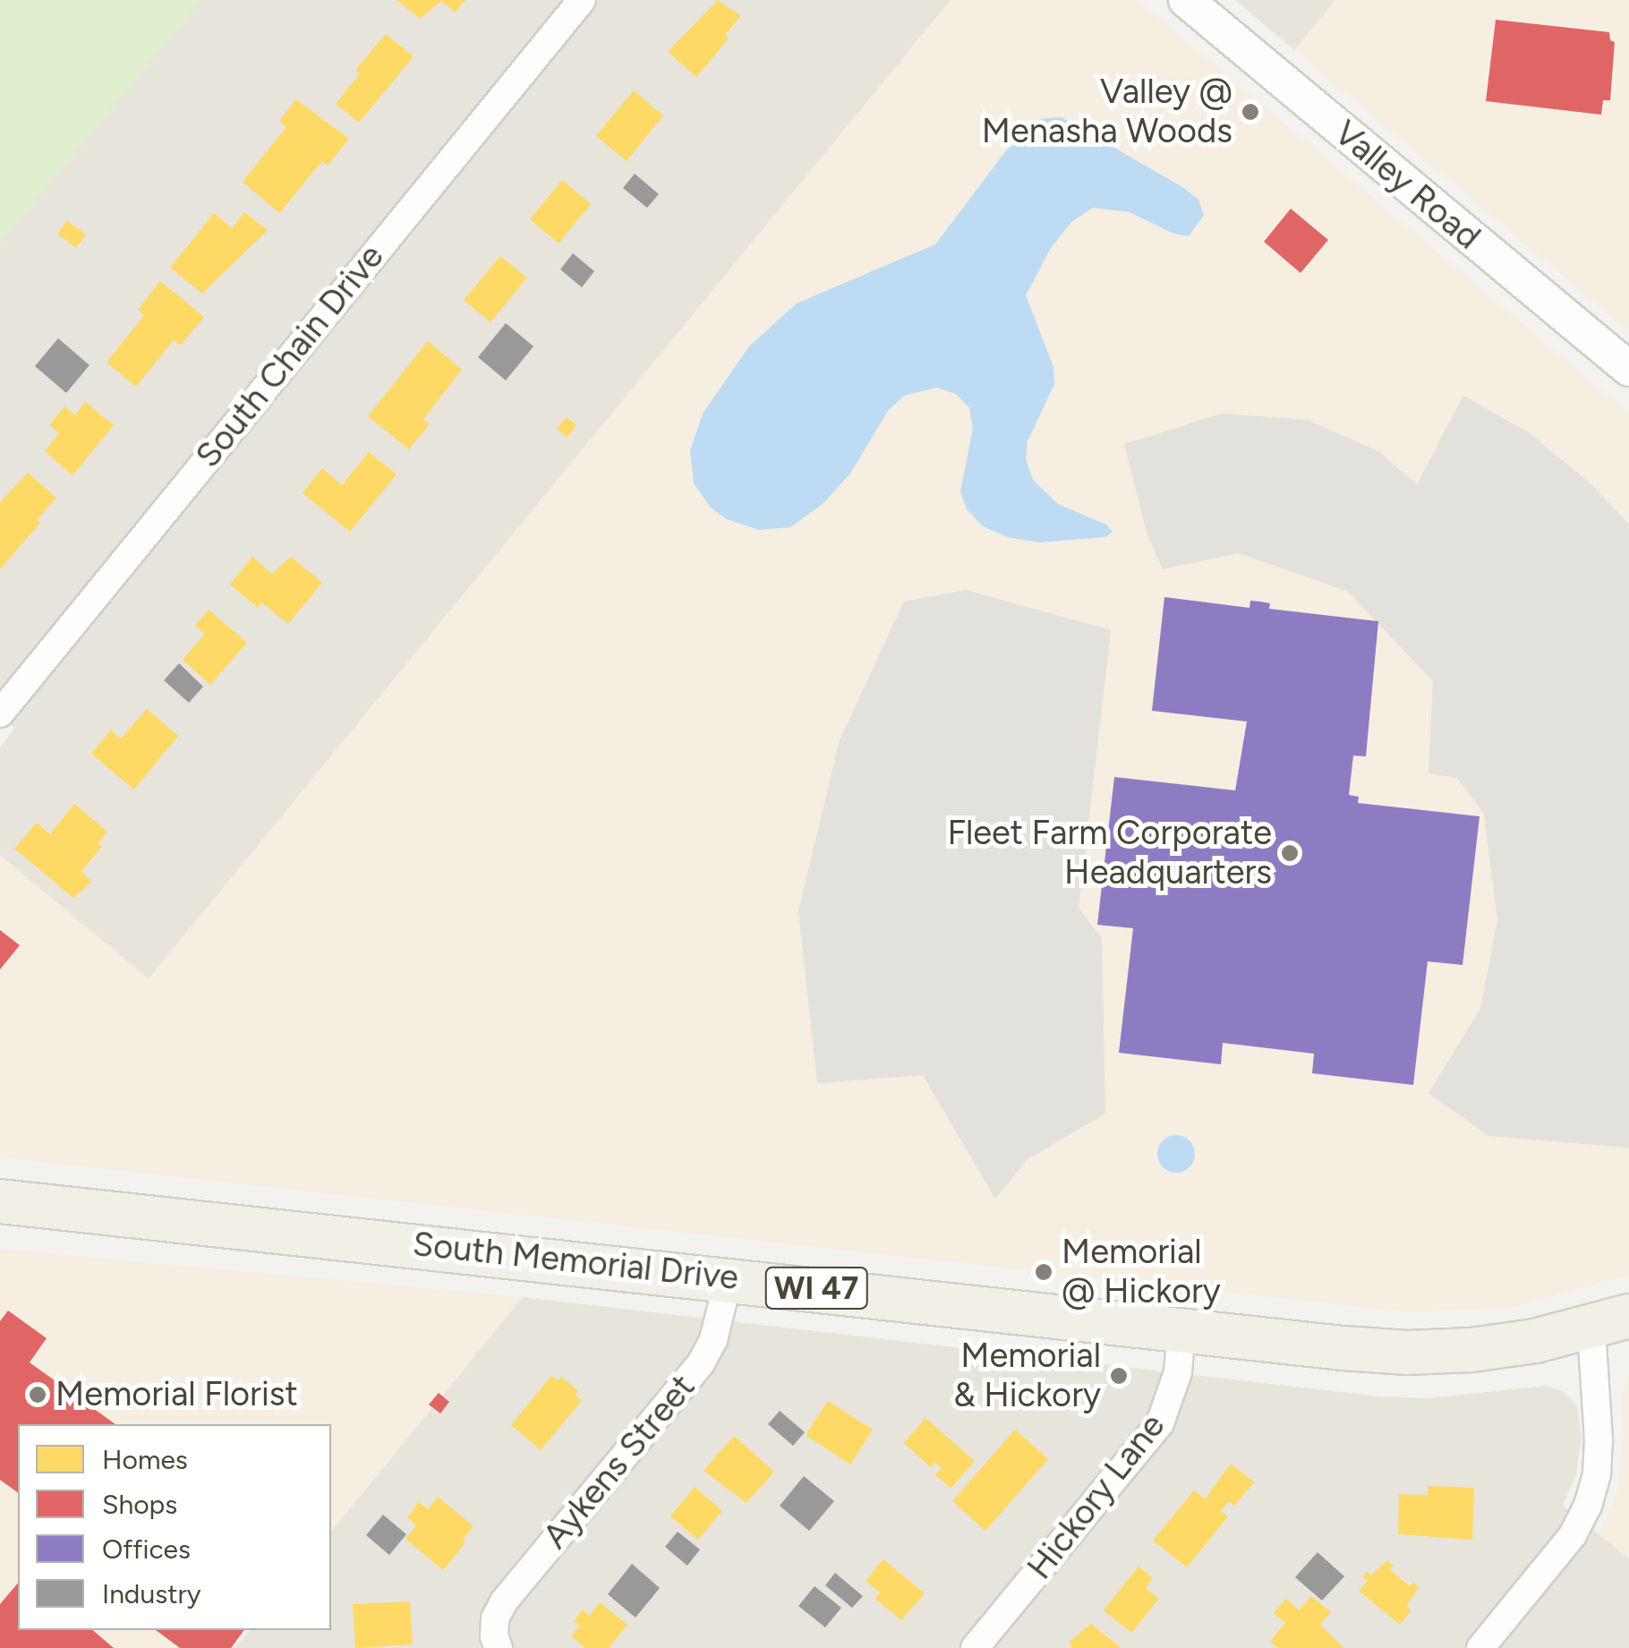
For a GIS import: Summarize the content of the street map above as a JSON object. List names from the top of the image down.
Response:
{
  "streets": {
    "main road": ["South Memorial Drive", "WI 47"],
    "street": [
      "Valley Road",
      "South Chain Drive",
      "Aykens Street",
      "Hickory Lane"
    ]
  },
  "crossings": [
    ["South Memorial Drive", "Aykens Street"],
    ["South Memorial Drive", "Hickory Lane"]
  ],
  "places": [
    "Valley @ Menasha Woods",
    "Fleet Farm Corporate Headquarters",
    "Memorial @ Hickory",
    "Memorial & Hickory",
    "Memorial Florist"
  ],
  "legend": [
    "Homes",
    "Shops",
    "Offices",
    "Industry"
  ]
}
